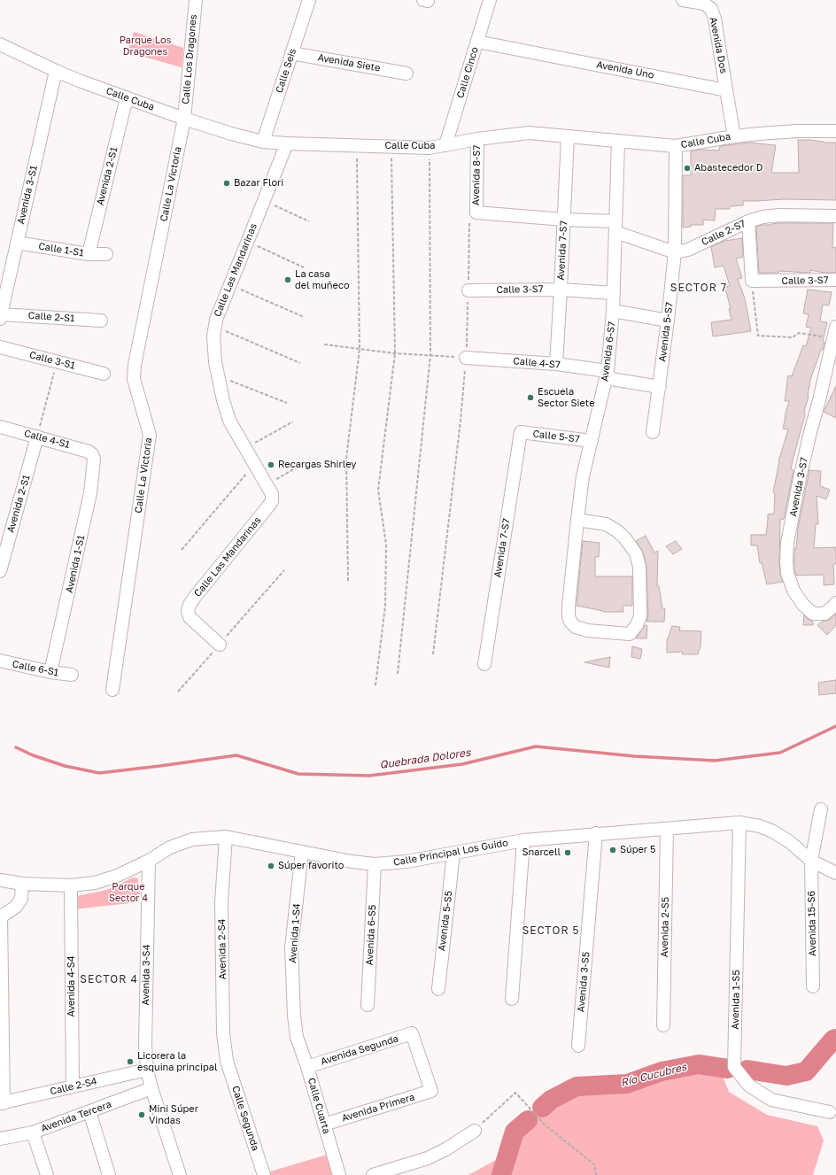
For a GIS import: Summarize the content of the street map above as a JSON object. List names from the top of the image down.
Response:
{
  "streets": {
    "street": [
      "Avenida Dos",
      "Calle Los Dragones",
      "Avenida Siete",
      "Avenida Uno",
      "Calle Seis",
      "Calle Cinco",
      "Calle Cuba",
      "Avenida 8-S7",
      "Avenida 2-S1",
      "Calle La Victoria",
      "Avenida 3-S1",
      "Calle 2-S7",
      "Calle 1-S1",
      "Avenida 7-S7",
      "Calle Las Mandarinas",
      "Calle 3-S7",
      "Calle 2-S1",
      "Avenida 5-S7",
      "Avenida 6-S7",
      "Calle 3-S1",
      "Calle 4-S7",
      "Calle 5-S7",
      "Calle 4-S1",
      "Avenida 3-S7",
      "Avenida 1-S1",
      "Calle 6-S1",
      "Calle Principal Los Guido",
      "Avenida 5-S5",
      "Avenida 15-S6",
      "Avenida 2-S5",
      "Avenida 1-S4",
      "Avenida 6-S5",
      "Avenida 2-S4",
      "Avenida 3-S4",
      "Avenida 3-S5",
      "Avenida 4-S4",
      "Avenida 1-S5",
      "Avenida Segunda",
      "Calle 2-S4",
      "Calle Cuarta",
      "Avenida Primera",
      "Avenida Tercera",
      "Calle Segunda"
    ]
  },
  "crossings": [
    ["Avenida Dos", "Avenida Uno"],
    ["Calle Los Dragones", "Calle Cuba"],
    ["Calle Los Dragones", "Calle La Victoria"],
    ["Avenida Siete", "Calle Seis"],
    ["Avenida Uno", "Calle Cinco"],
    ["Calle Seis", "Calle Cuba"],
    ["Calle Cinco", "Calle Cuba"],
    ["Calle Cuba", "Avenida 8-S7"],
    ["Calle Cuba", "Avenida 2-S1"],
    ["Calle Cuba", "Calle La Victoria"],
    ["Calle Cuba", "Avenida 3-S1"],
    ["Calle Cuba", "Avenida 7-S7"],
    ["Calle Cuba", "Calle Las Mandarinas"],
    ["Calle Cuba", "Avenida 5-S7"],
    ["Calle Cuba", "Avenida 6-S7"],
    ["Avenida 8-S7", "Avenida 7-S7"],
    ["Avenida 2-S1", "Calle 1-S1"],
    ["Avenida 2-S1", "Calle 4-S1"],
    ["Avenida 3-S1", "Calle 1-S1"],
    ["Avenida 3-S1", "Calle 2-S1"],
    ["Calle 2-S7", "Avenida 5-S7"],
    ["Avenida 7-S7", "Calle 3-S7"],
    ["Avenida 7-S7", "Calle 4-S7"],
    ["Avenida 7-S7", "Calle 5-S7"],
    ["Calle 3-S7", "Avenida 6-S7"],
    ["Avenida 5-S7", "Calle 4-S7"],
    ["Avenida 6-S7", "Calle 4-S7"],
    ["Avenida 6-S7", "Calle 5-S7"],
    ["Calle 4-S1", "Avenida 1-S1"],
    ["Avenida 1-S1", "Calle 6-S1"],
    ["Calle Principal Los Guido", "Avenida 5-S5"],
    ["Calle Principal Los Guido", "Avenida 15-S6"],
    ["Calle Principal Los Guido", "Avenida 2-S5"],
    ["Calle Principal Los Guido", "Avenida 1-S4"],
    ["Calle Principal Los Guido", "Avenida 6-S5"],
    ["Calle Principal Los Guido", "Avenida 2-S4"],
    ["Calle Principal Los Guido", "Avenida 3-S4"],
    ["Calle Principal Los Guido", "Avenida 3-S5"],
    ["Calle Principal Los Guido", "Avenida 4-S4"],
    ["Calle Principal Los Guido", "Avenida 1-S5"],
    ["Avenida 1-S4", "Calle Cuarta"],
    ["Avenida 2-S4", "Calle Segunda"],
    ["Avenida 3-S4", "Calle 2-S4"],
    ["Avenida 3-S4", "Avenida Tercera"],
    ["Avenida 4-S4", "Calle 2-S4"],
    ["Avenida Segunda", "Calle Cuarta"],
    ["Avenida Segunda", "Avenida Primera"],
    ["Calle Cuarta", "Avenida Primera"]
  ],
  "districts": ["SECTOR 7", "SECTOR 5", "SECTOR 4"],
  "water": ["Quebrada Dolores", "Río Cucubres"],
  "parks": ["Parque Los Dragones", "Parque Sector 4"],
  "places": [
    "Abastecedor D",
    "Bazar Flori",
    "La casa del muñeco",
    "Escuela Sector Siete",
    "Recargas Shirley",
    "Súper 5",
    "Snarcell",
    "Súper favorito",
    "Licorera la esquina principal",
    "Mini Súper Vindas"
  ]
}
